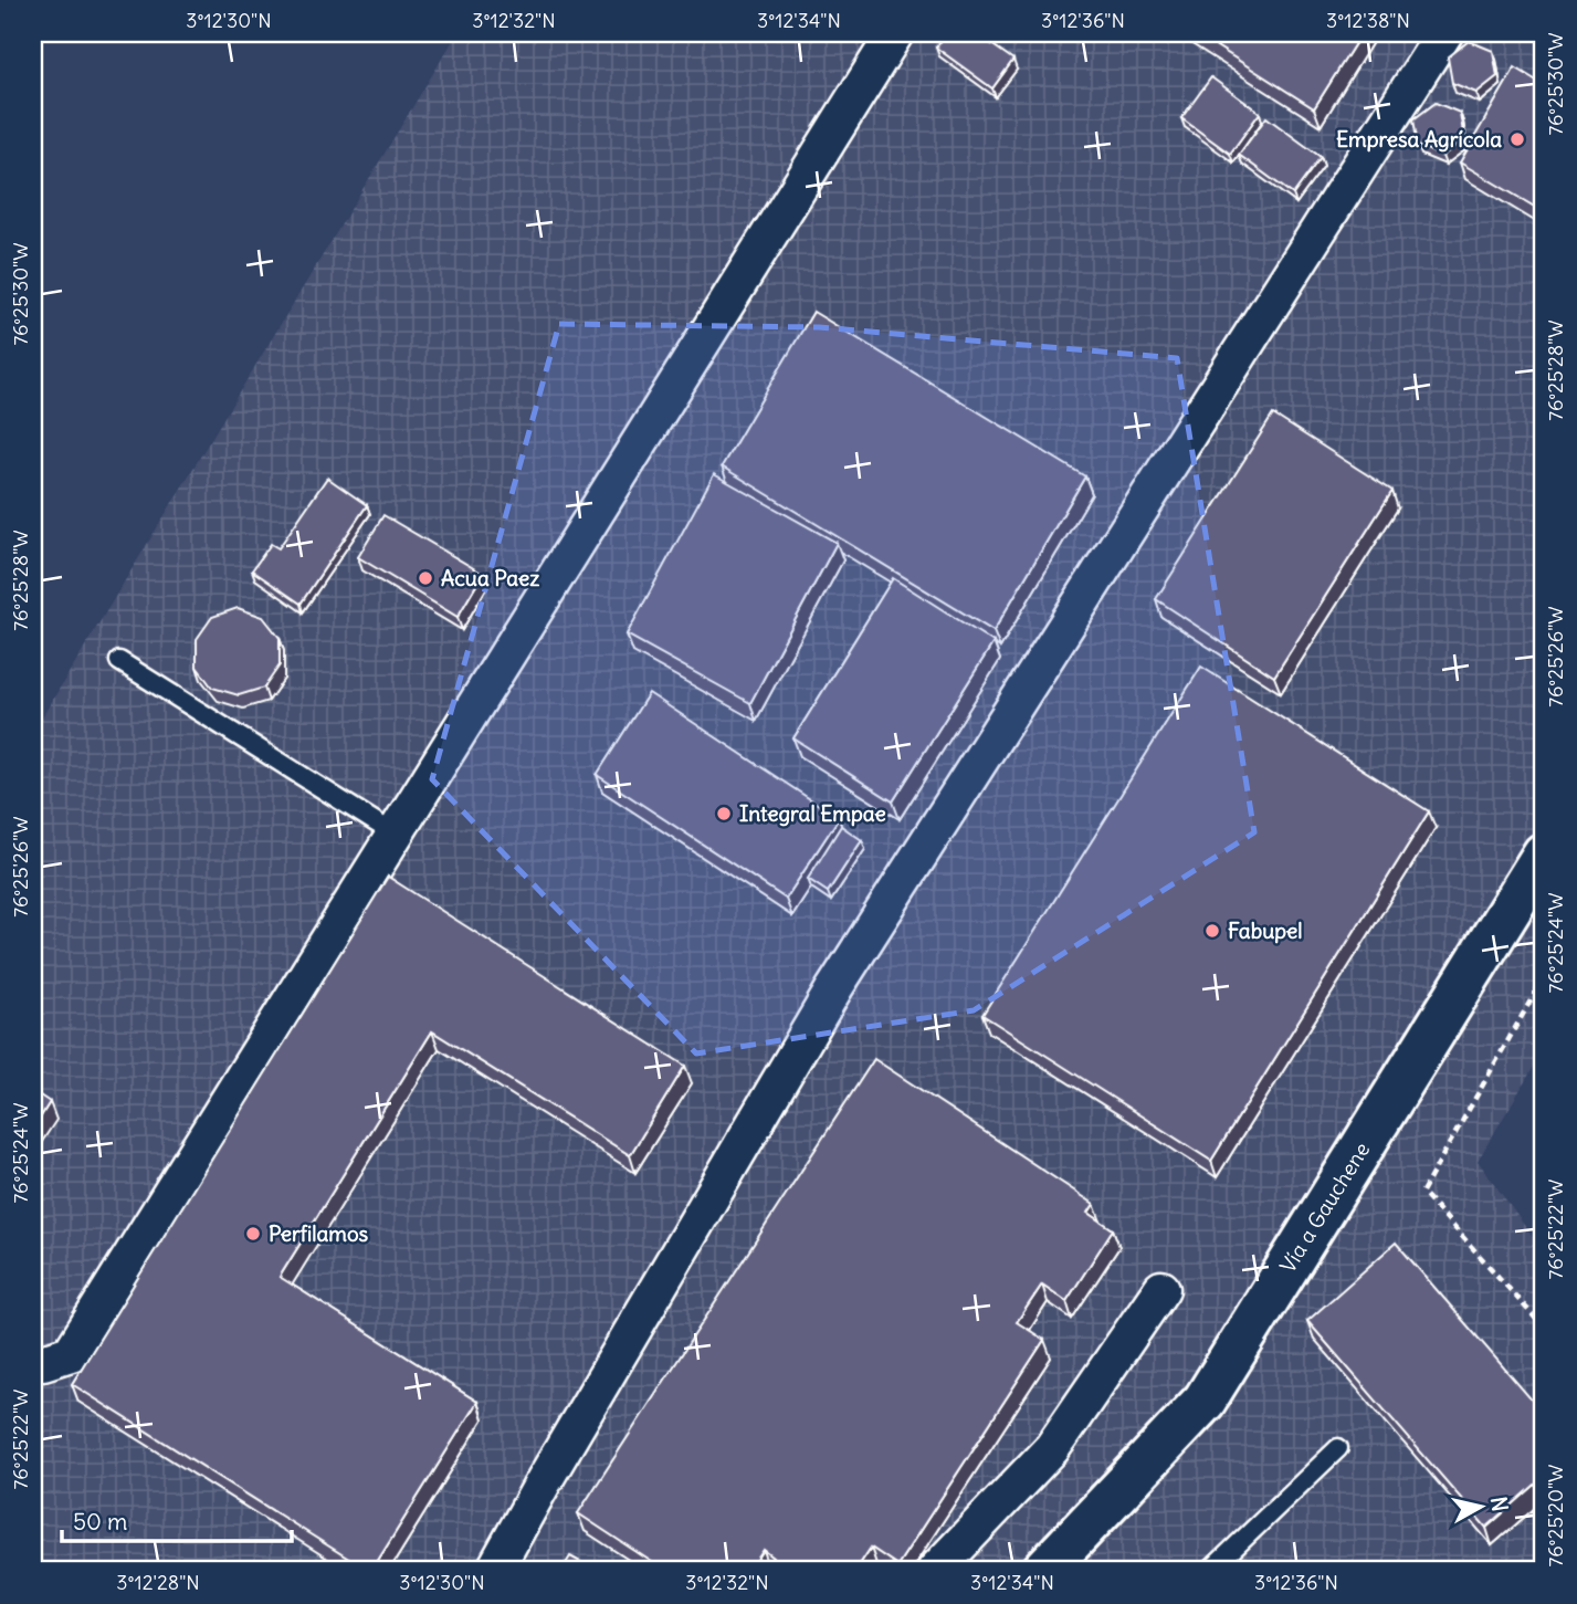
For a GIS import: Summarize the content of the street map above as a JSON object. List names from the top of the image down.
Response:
{
  "streets": {
    "street": ["Vía a Gauchene"]
  },
  "places": [
    "Empresa Agrícola",
    "Acua Paez",
    "Integral Empae",
    "Fabupel",
    "Perfilamos"
  ],
  "scale_bar": "50 m",
  "north": "right",
  "coordinates": [
    "3°12'30\"N",
    "3°12'32\"N",
    "3°12'34\"N",
    "3°12'36\"N",
    "3°12'38\"N",
    "76°25'30\"W",
    "76°25'28\"W",
    "76°25'26\"W",
    "76°25'24\"W",
    "76°25'22\"W",
    "76°25'20\"W",
    "3°12'28\"N"
  ]
}
